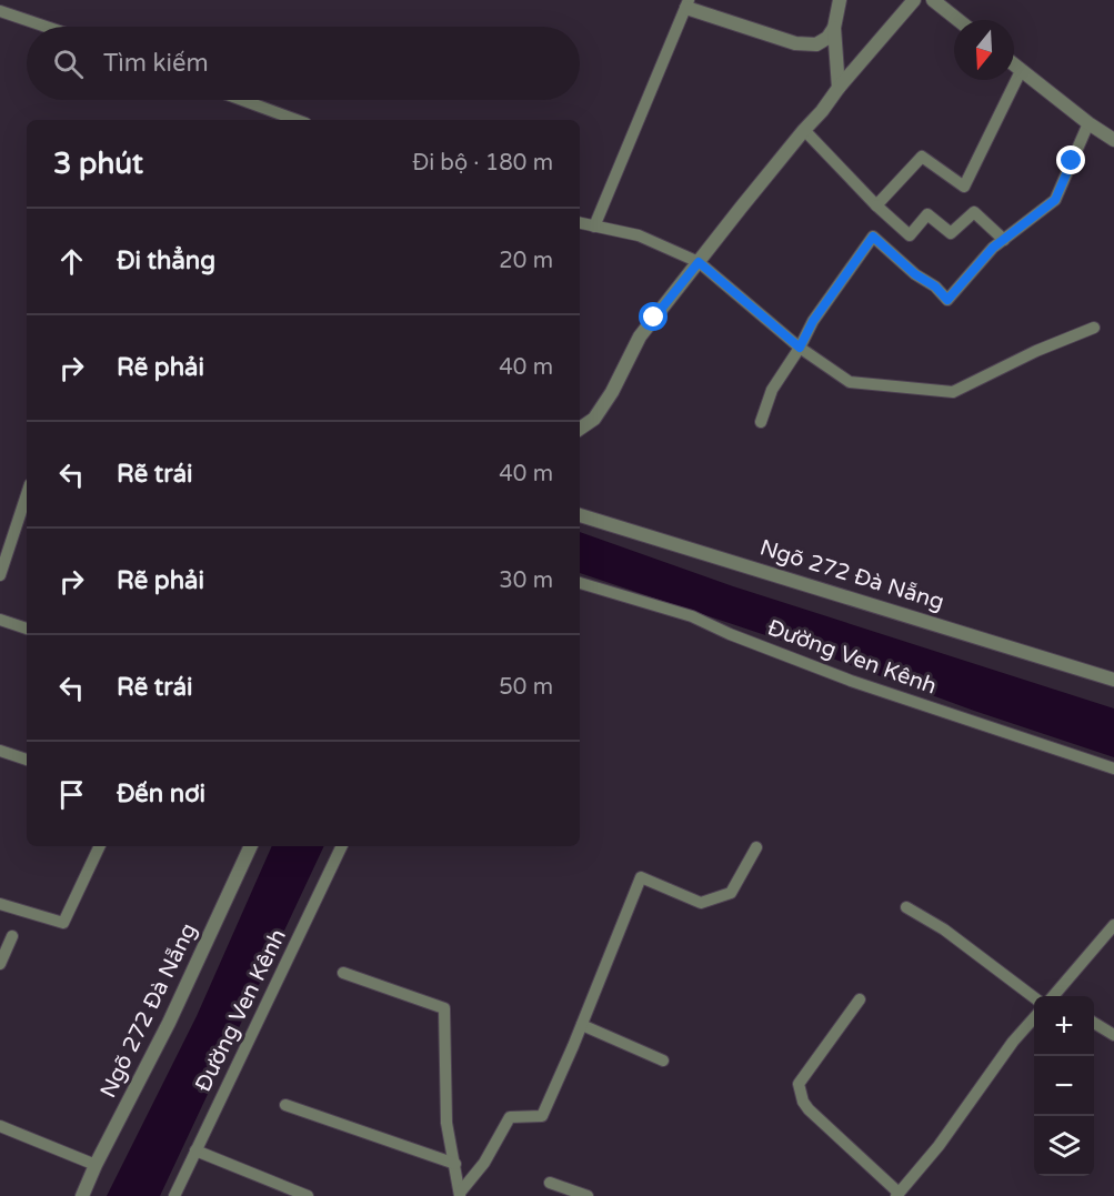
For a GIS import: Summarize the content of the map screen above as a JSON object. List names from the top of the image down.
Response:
{
  "streets": {
    "street": ["Ngõ 272 Đà Nẵng"],
    "lane": ["Đường Ven Kênh"]
  },
  "north": "bottom",
  "page": {
    "search": "Tìm kiếm",
    "heading": ["3 phút", "Đi bộ · 180 m"],
    "list": [
      ["Đi thẳng", "20 m"],
      ["Rẽ phải", "40 m"],
      ["Rẽ trái", "40 m"],
      ["Rẽ phải", "30 m"],
      ["Rẽ trái", "50 m"],
      "Đến nơi"
    ],
    "map_buttons": ["+", "−"]
  }
}
